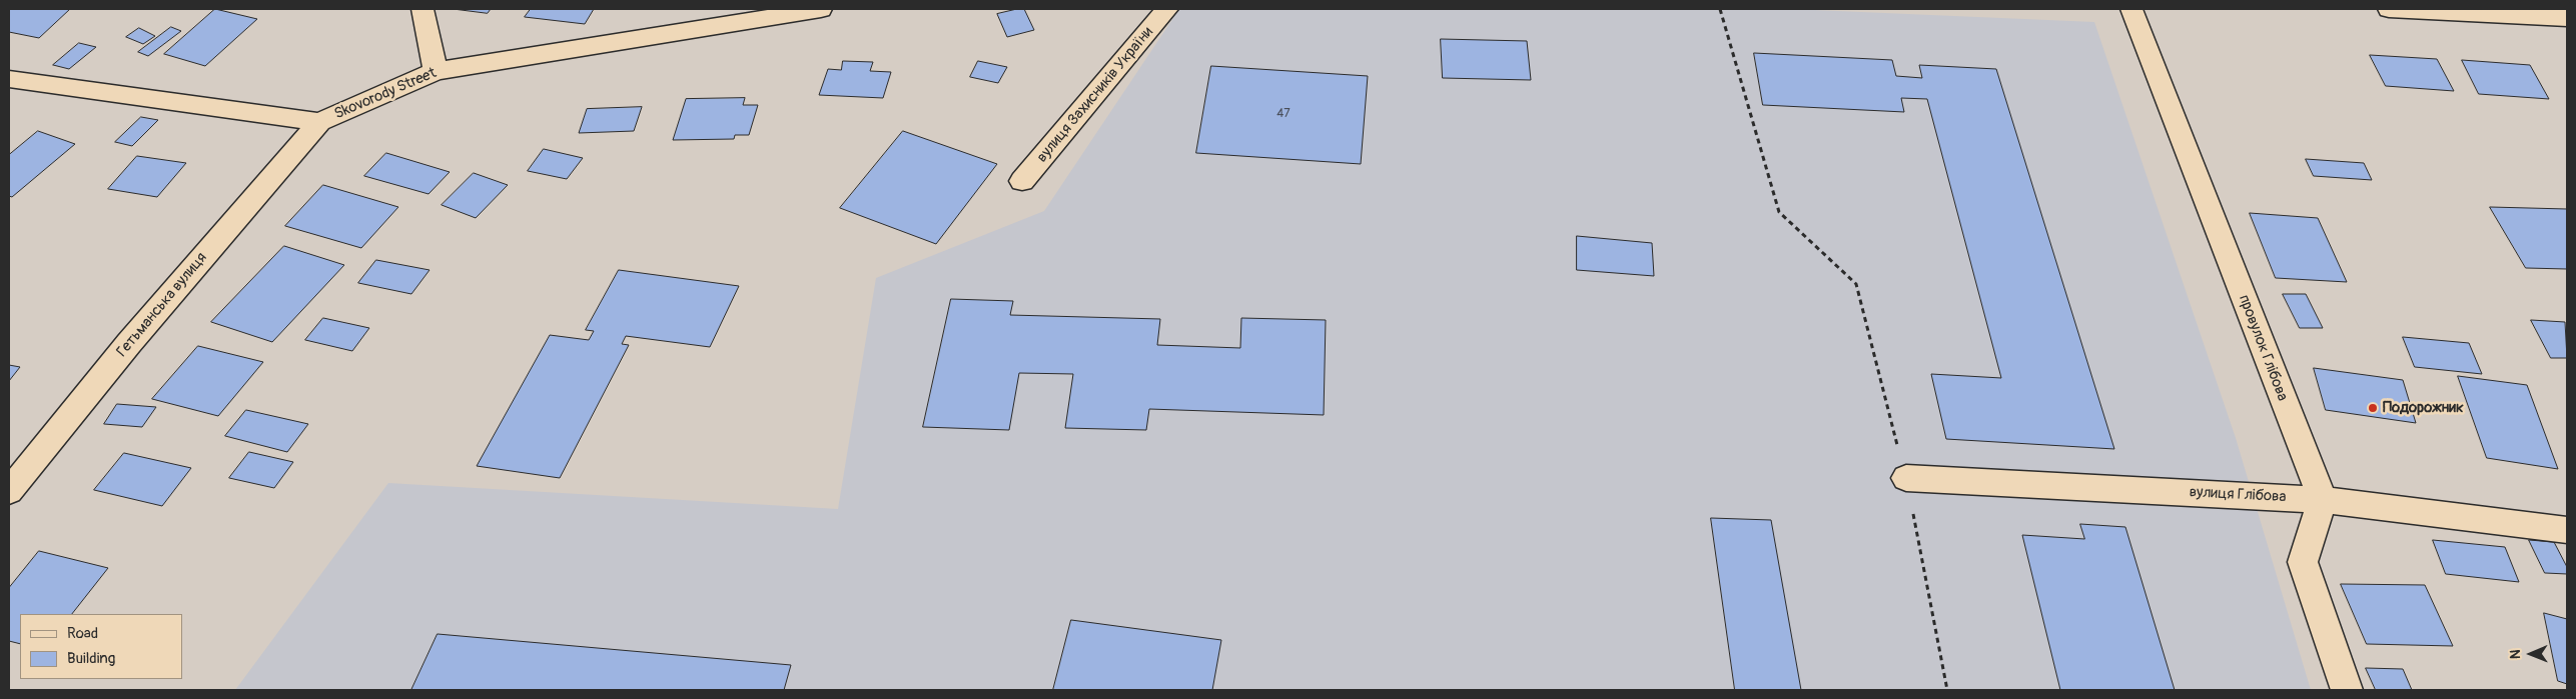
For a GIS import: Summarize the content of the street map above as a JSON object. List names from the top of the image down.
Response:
{
  "streets": {
    "street": [
      "Skovorody Street",
      "вулиця Захисників України",
      "Гетьманська вулиця",
      "провулок Глібова",
      "вулиця Глібова"
    ]
  },
  "crossings": [
    ["Skovorody Street", "Гетьманська вулиця"],
    ["провулок Глібова", "вулиця Глібова"]
  ],
  "places": ["Подорожник"],
  "house_numbers": ["47"],
  "legend": ["Road", "Building"],
  "north": "left"
}
